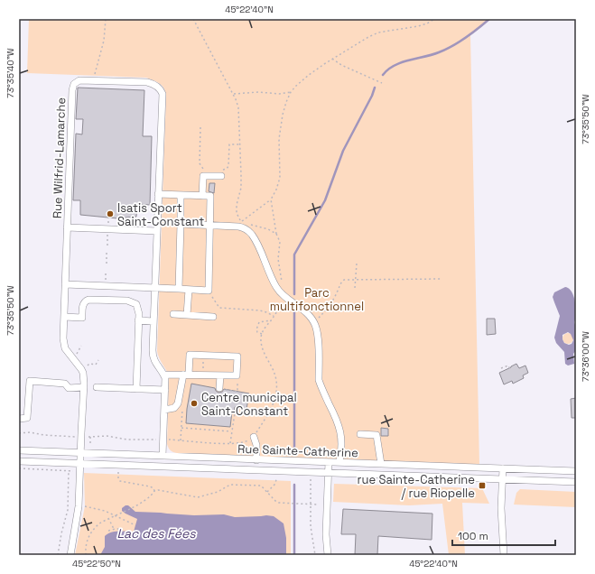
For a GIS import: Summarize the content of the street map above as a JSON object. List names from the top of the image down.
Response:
{
  "streets": {
    "street": ["Rue Wilfrid-Lamarche", "Rue Sainte-Catherine"]
  },
  "crossings": [
    ["Rue Wilfrid-Lamarche", "Rue Sainte-Catherine"]
  ],
  "water": ["Lac des Fées"],
  "parks": ["Parc multifonctionnel"],
  "places": {
    "other": ["Isatis Sport Saint-Constant", "Centre municipal Saint-Constant"],
    "transit": ["rue Sainte-Catherine / rue Riopelle"]
  },
  "scale_bar": "100 m",
  "coordinates": [
    "45°22'40\"N",
    "73°35'40\"W",
    "73°35'50\"W",
    "73°36'00\"W",
    "45°22'50\"N"
  ]
}
